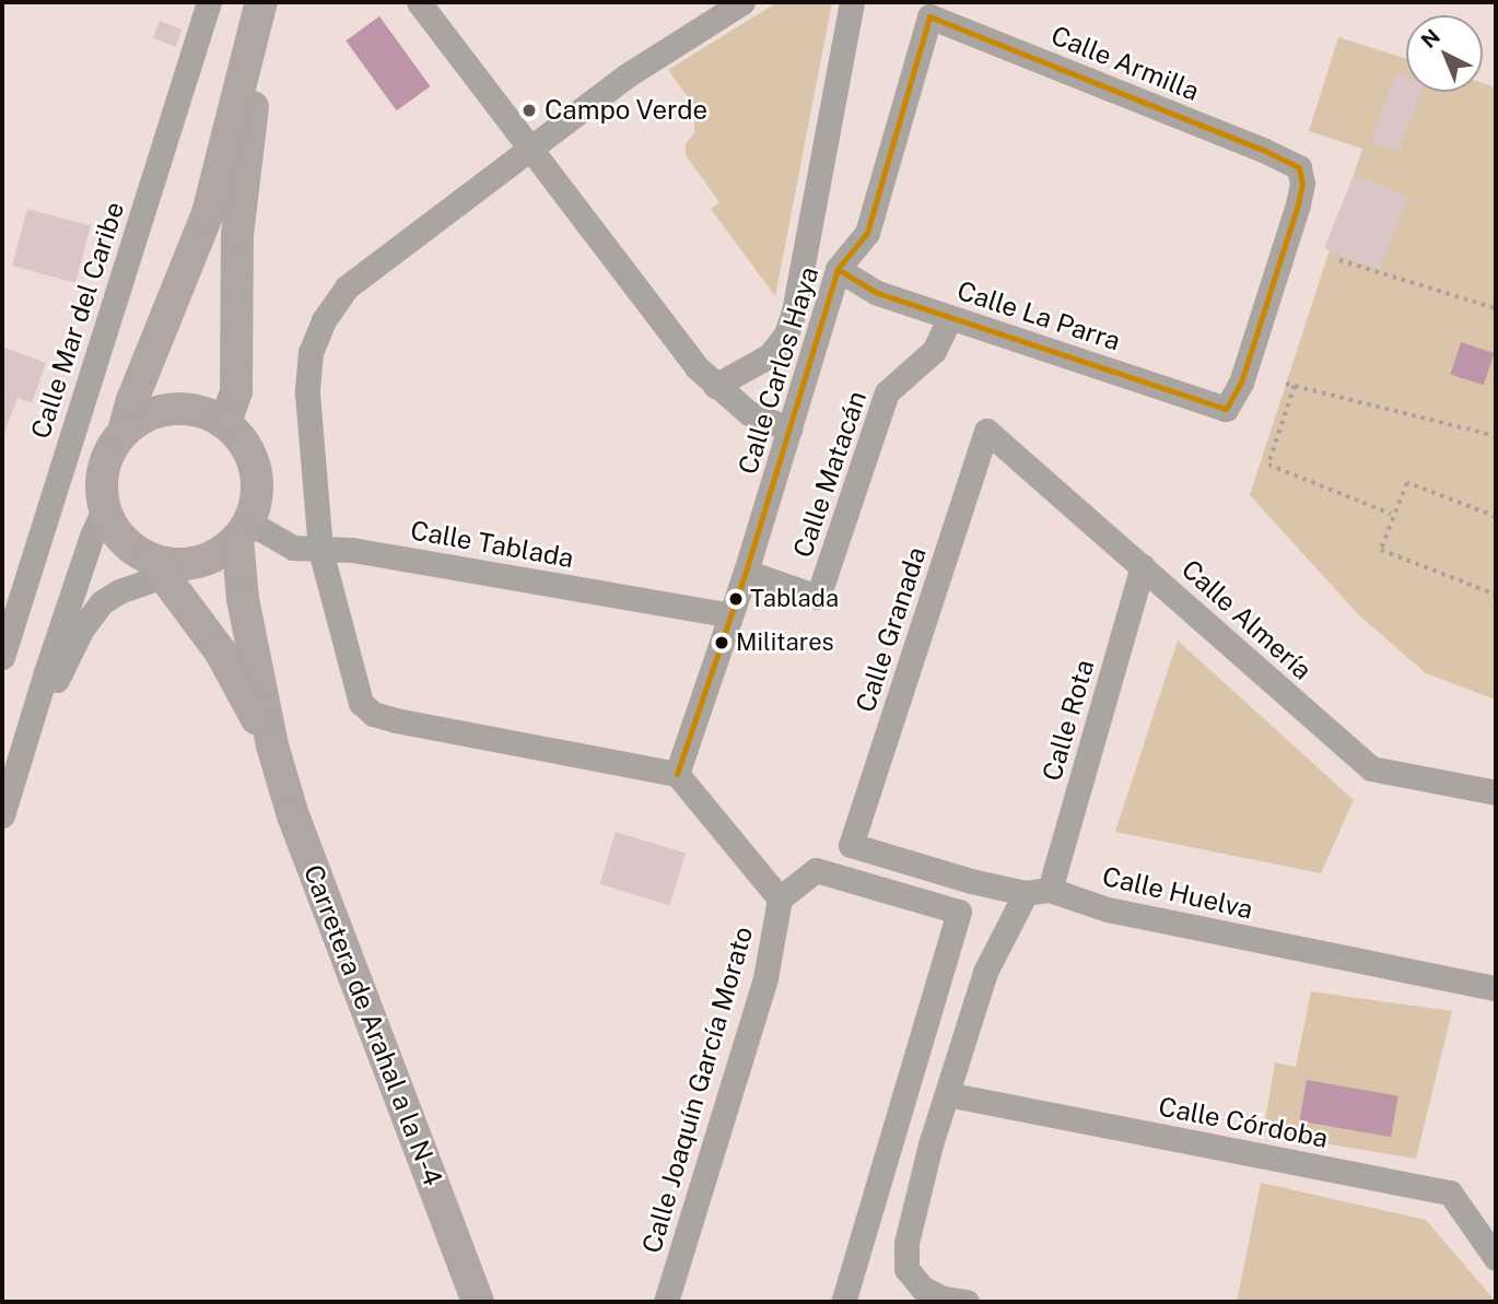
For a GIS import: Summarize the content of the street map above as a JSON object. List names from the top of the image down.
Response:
{
  "streets": {
    "main road": ["Carretera de Arahal a la N-4"],
    "street": [
      "Calle Armilla",
      "Calle La Parra",
      "Calle Mar del Caribe",
      "Calle Carlos Haya",
      "Calle Matacán",
      "Calle Tablada",
      "Calle Almería",
      "Calle Granada",
      "Calle Rota",
      "Calle Huelva",
      "Calle Joaquín García Morato",
      "Calle Córdoba"
    ]
  },
  "crossings": [
    ["Calle Armilla", "Calle La Parra"],
    ["Calle Armilla", "Calle Carlos Haya"],
    ["Calle La Parra", "Calle Carlos Haya"],
    ["Calle La Parra", "Calle Matacán"],
    ["Calle Carlos Haya", "Calle Matacán"],
    ["Calle Carlos Haya", "Calle Tablada"],
    ["Calle Tablada", "Carretera de Arahal a la N-4"],
    ["Calle Almería", "Calle Granada"],
    ["Calle Almería", "Calle Rota"],
    ["Calle Granada", "Calle Huelva"],
    ["Calle Rota", "Calle Huelva"],
    ["Calle Rota", "Calle Córdoba"]
  ],
  "places": ["Campo Verde", "Tablada", "Militares"],
  "north": "top left"
}
